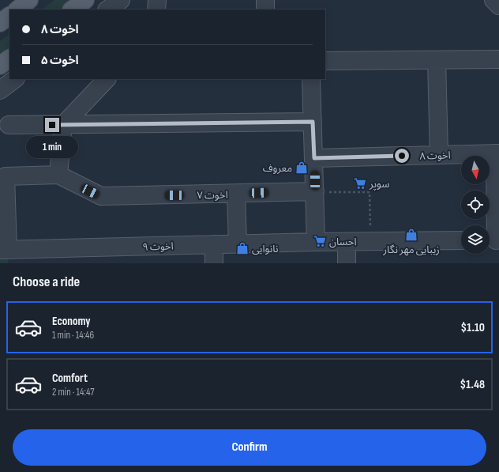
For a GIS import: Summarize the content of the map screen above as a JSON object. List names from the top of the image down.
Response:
{
  "streets": {
    "street": ["اخوت ۸", "اخوت ۷", "اخوت ۹"]
  },
  "places": {
    "shop": ["معروف", "زیبایی مهر نگار", "نانوایی"],
    "supermarket": ["سوپر", "احسان"]
  },
  "north": "bottom",
  "page": {
    "banner": ["اخوت ۸", "اخوت ۵"],
    "bubble": "1 min",
    "heading": "Choose a ride",
    "list": [
      {
        "name": "Economy",
        "note": "1 min · 14:46",
        "value": "$1.10"
      },
      {
        "name": "Comfort",
        "note": "2 min · 14:47",
        "value": "$1.48"
      }
    ],
    "buttons": "Confirm"
  }
}
